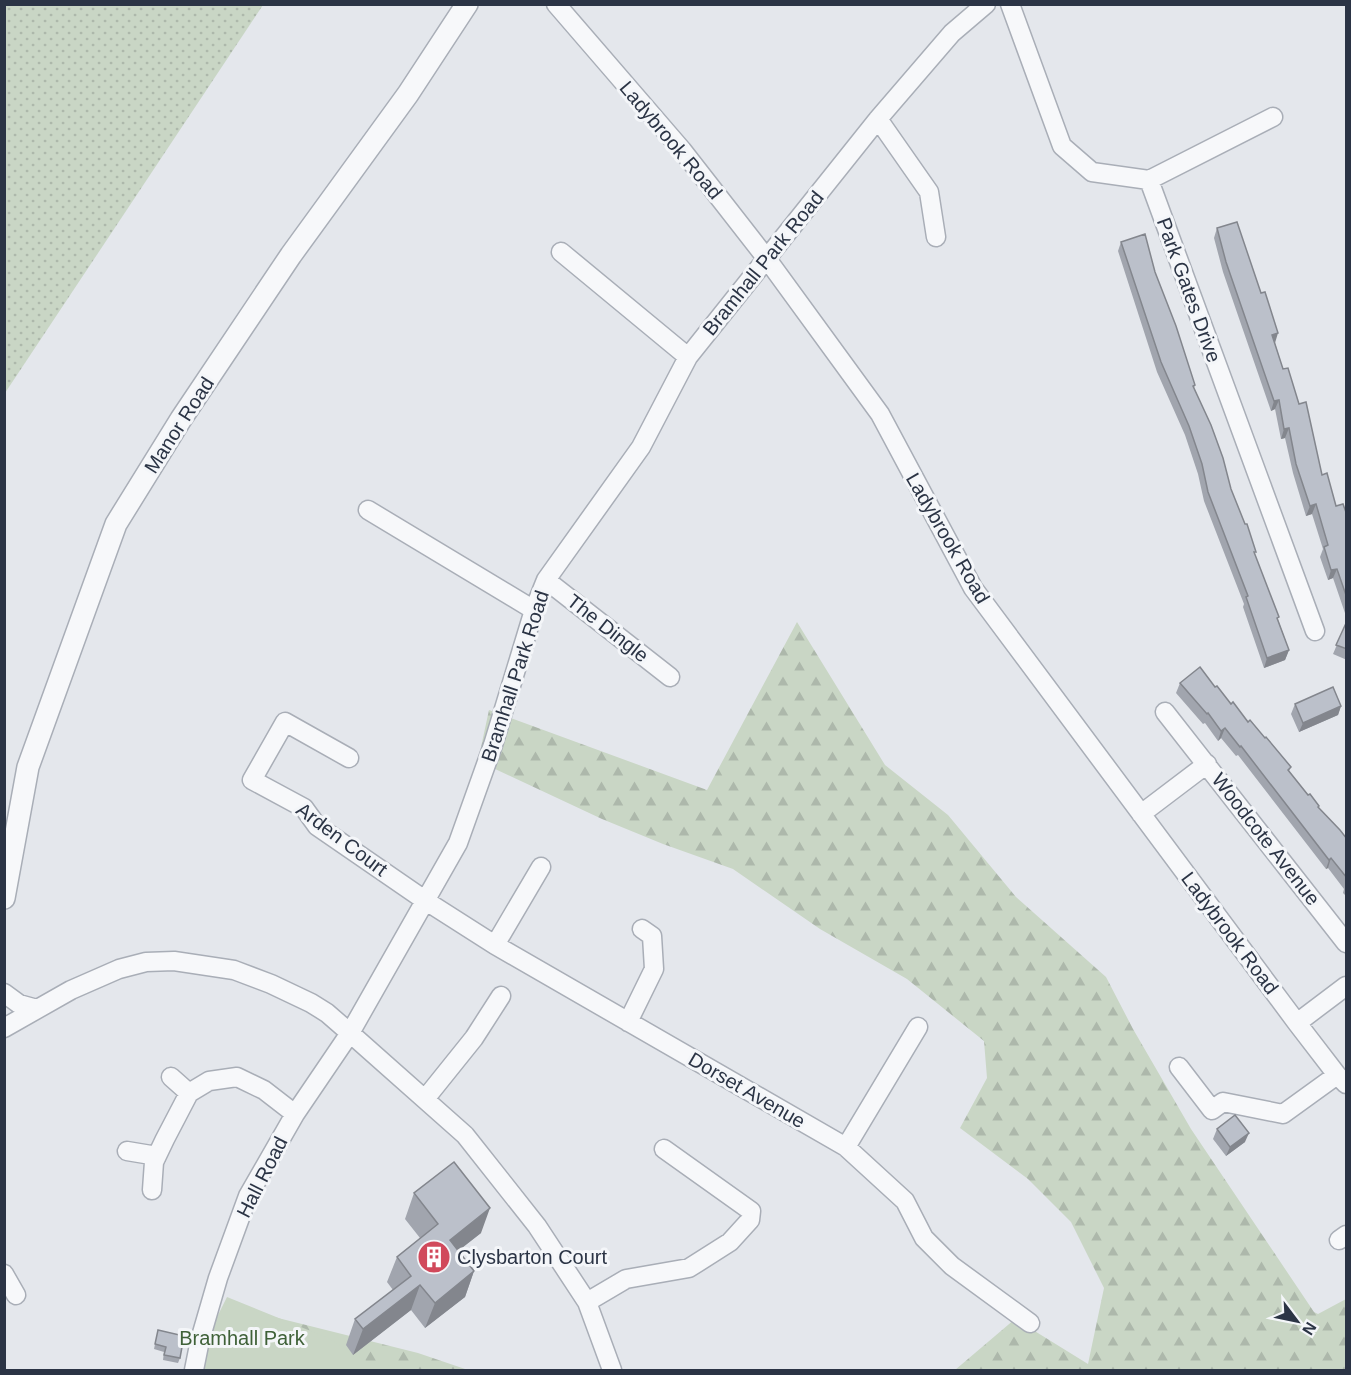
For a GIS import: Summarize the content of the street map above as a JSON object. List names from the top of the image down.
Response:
{
  "streets": {
    "street": [
      "Ladybrook Road",
      "Bramhall Park Road",
      "Park Gates Drive",
      "Manor Road",
      "The Dingle",
      "Arden Court",
      "Woodcote Avenue",
      "Dorset Avenue",
      "Hall Road"
    ]
  },
  "crossings": [
    ["Ladybrook Road", "Bramhall Park Road"],
    ["Ladybrook Road", "Woodcote Avenue"],
    ["Bramhall Park Road", "The Dingle"],
    ["Bramhall Park Road", "Arden Court"],
    ["Bramhall Park Road", "Dorset Avenue"],
    ["Bramhall Park Road", "Hall Road"],
    ["Arden Court", "Dorset Avenue"]
  ],
  "parks": ["Bramhall Park"],
  "places": {
    "building": ["Clysbarton Court"]
  },
  "north": "bottom right"
}
